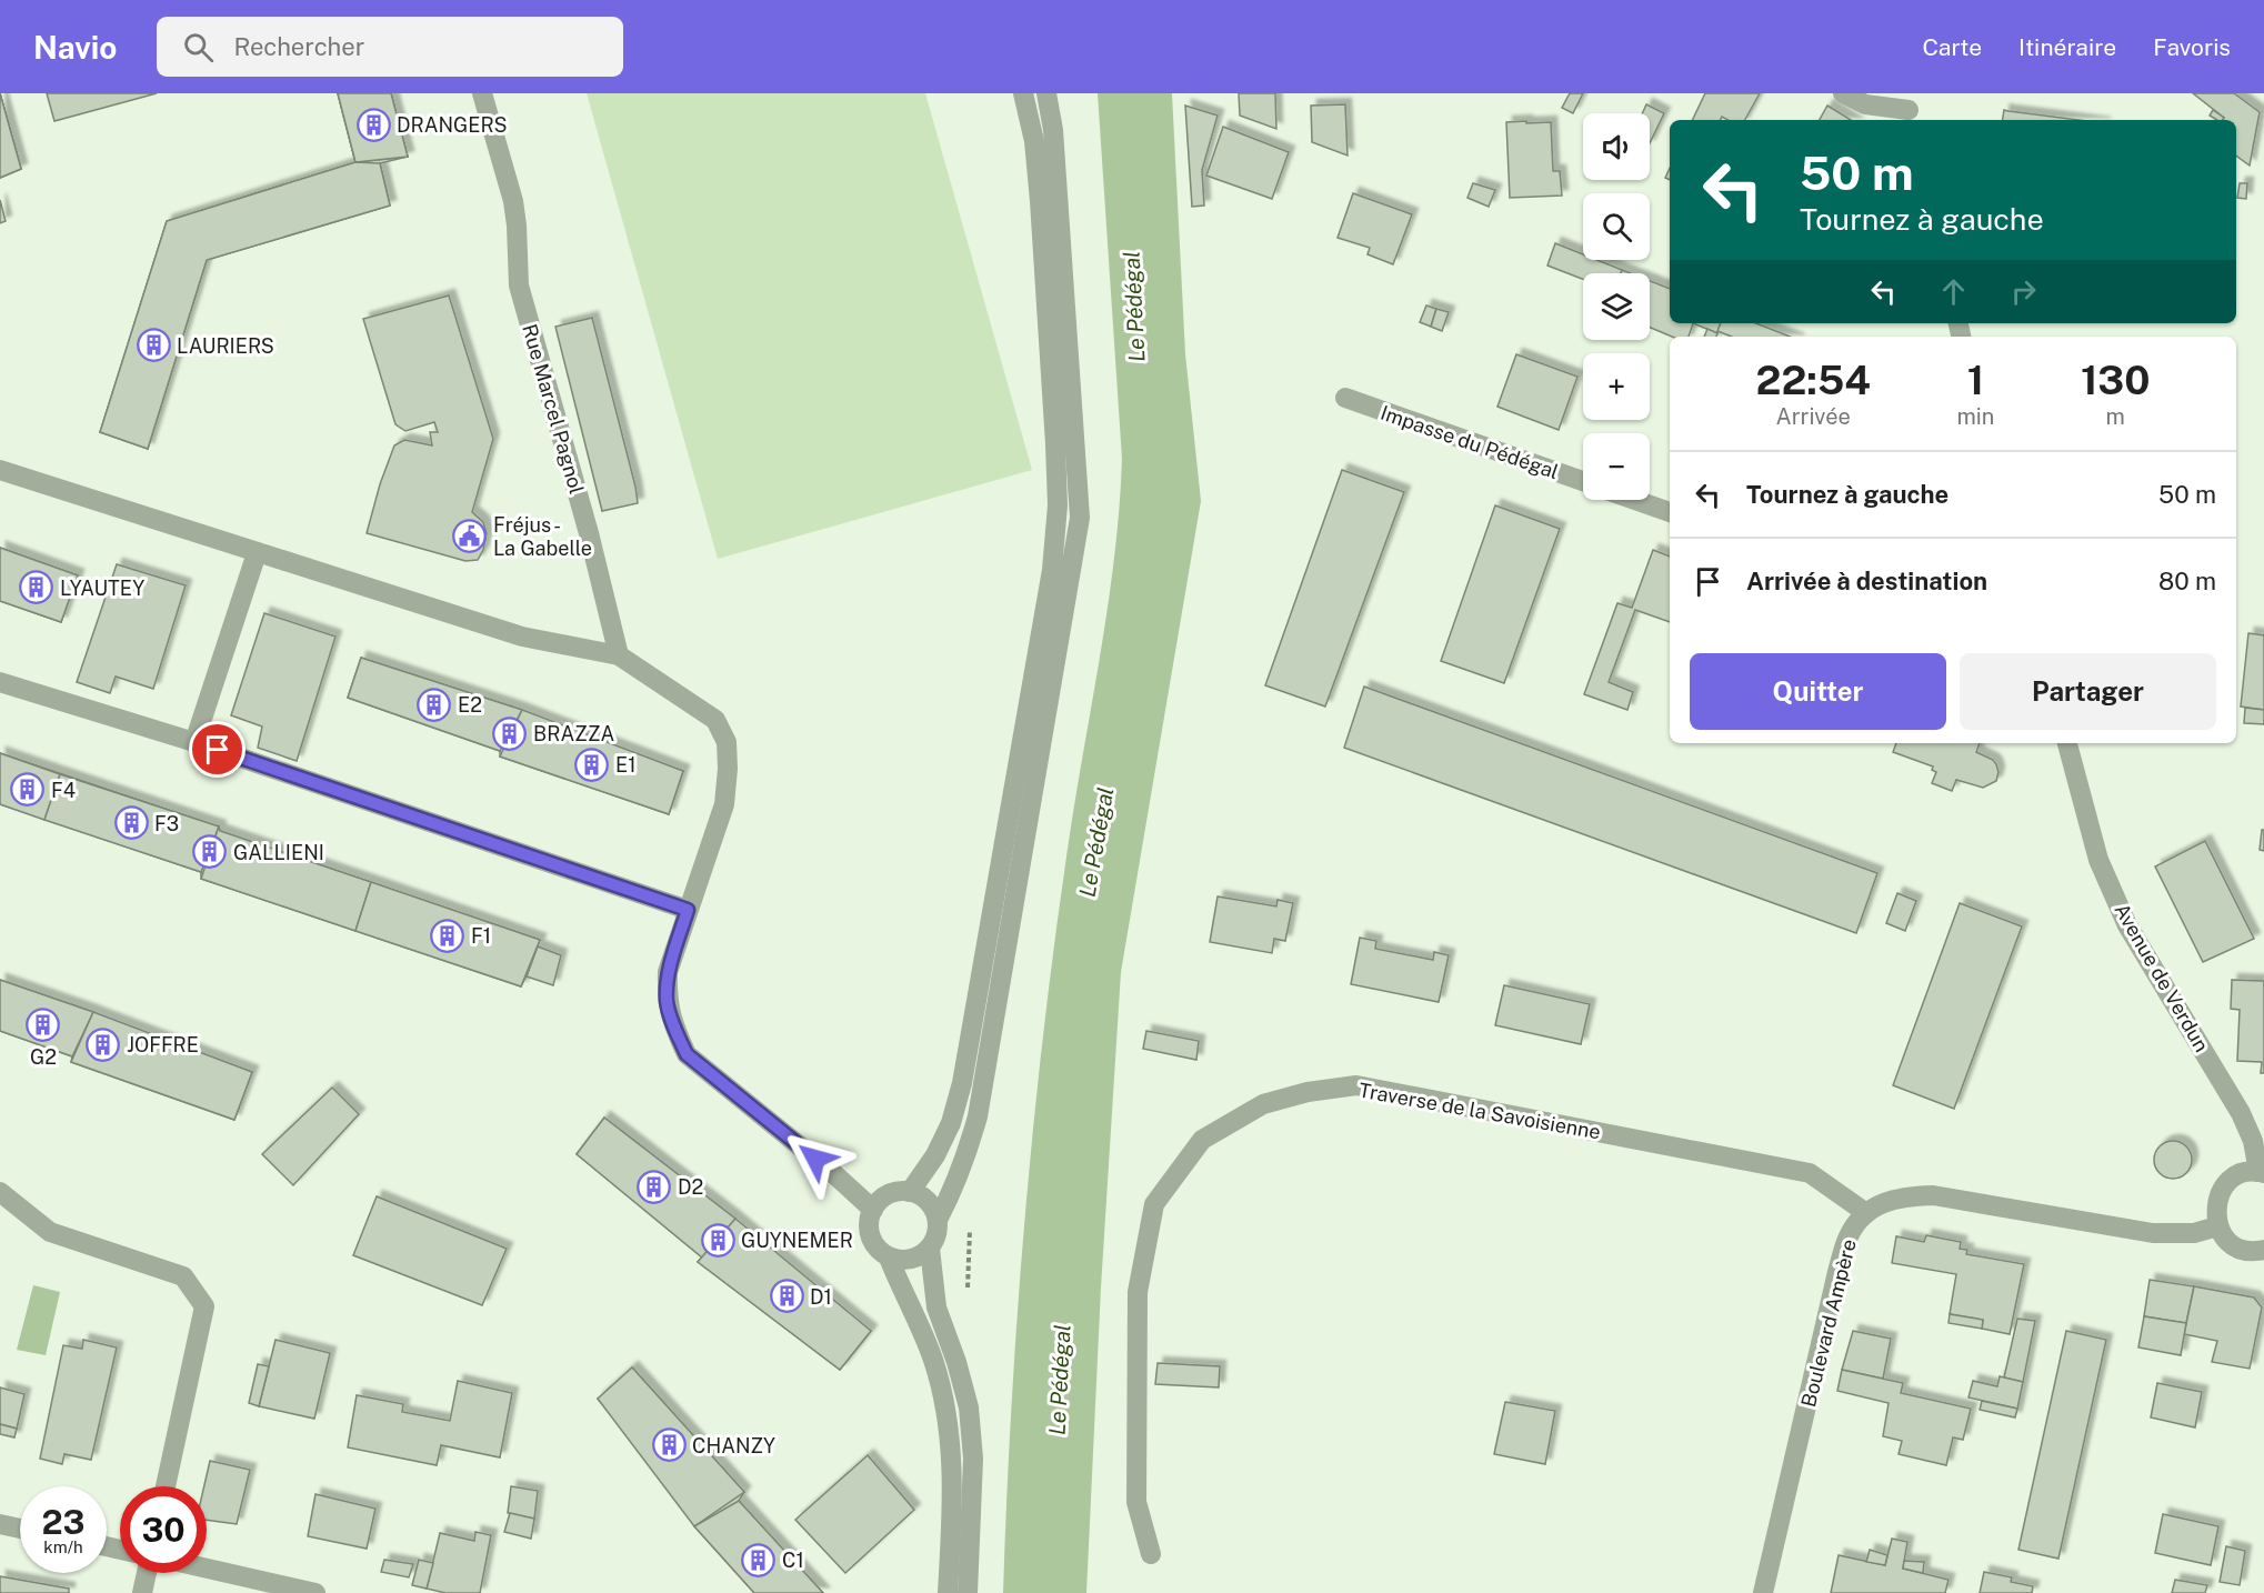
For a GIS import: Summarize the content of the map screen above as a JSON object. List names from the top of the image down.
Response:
{
  "streets": {
    "street": [
      "Rue Marcel Pagnol",
      "Impasse du Pédégal",
      "Avenue de Verdun",
      "Traverse de la Savoisienne",
      "Boulevard Ampère"
    ]
  },
  "crossings": [
    ["Traverse de la Savoisienne", "Boulevard Ampère"]
  ],
  "water": ["Le Pédégal"],
  "places": {
    "building": [
      "DRANGERS",
      "LAURIERS",
      "LYAUTEY",
      "E2",
      "BRAZZA",
      "E1",
      "F4",
      "F3",
      "GALLIENI",
      "F1",
      "G2",
      "JOFFRE",
      "D2",
      "GUYNEMER",
      "D1",
      "CHANZY",
      "C1"
    ],
    "public building": ["Fréjus - La Gabelle"]
  },
  "page": {
    "header": "Navio",
    "search": "Rechercher",
    "nav": ["Carte", "Itinéraire", "Favoris"],
    "map_buttons": ["+", "−"],
    "turn": ["50 m", "Tournez à gauche"],
    "eta": [
      "22:54",
      "Arrivée",
      "1",
      "min",
      "130",
      "m"
    ],
    "list": [
      {
        "name": "Tournez à gauche",
        "value": "50 m"
      },
      {
        "name": "Arrivée à destination",
        "value": "80 m"
      }
    ],
    "buttons": ["Quitter", "Partager"],
    "speed": "23 km/h",
    "limit": "30"
  }
}
